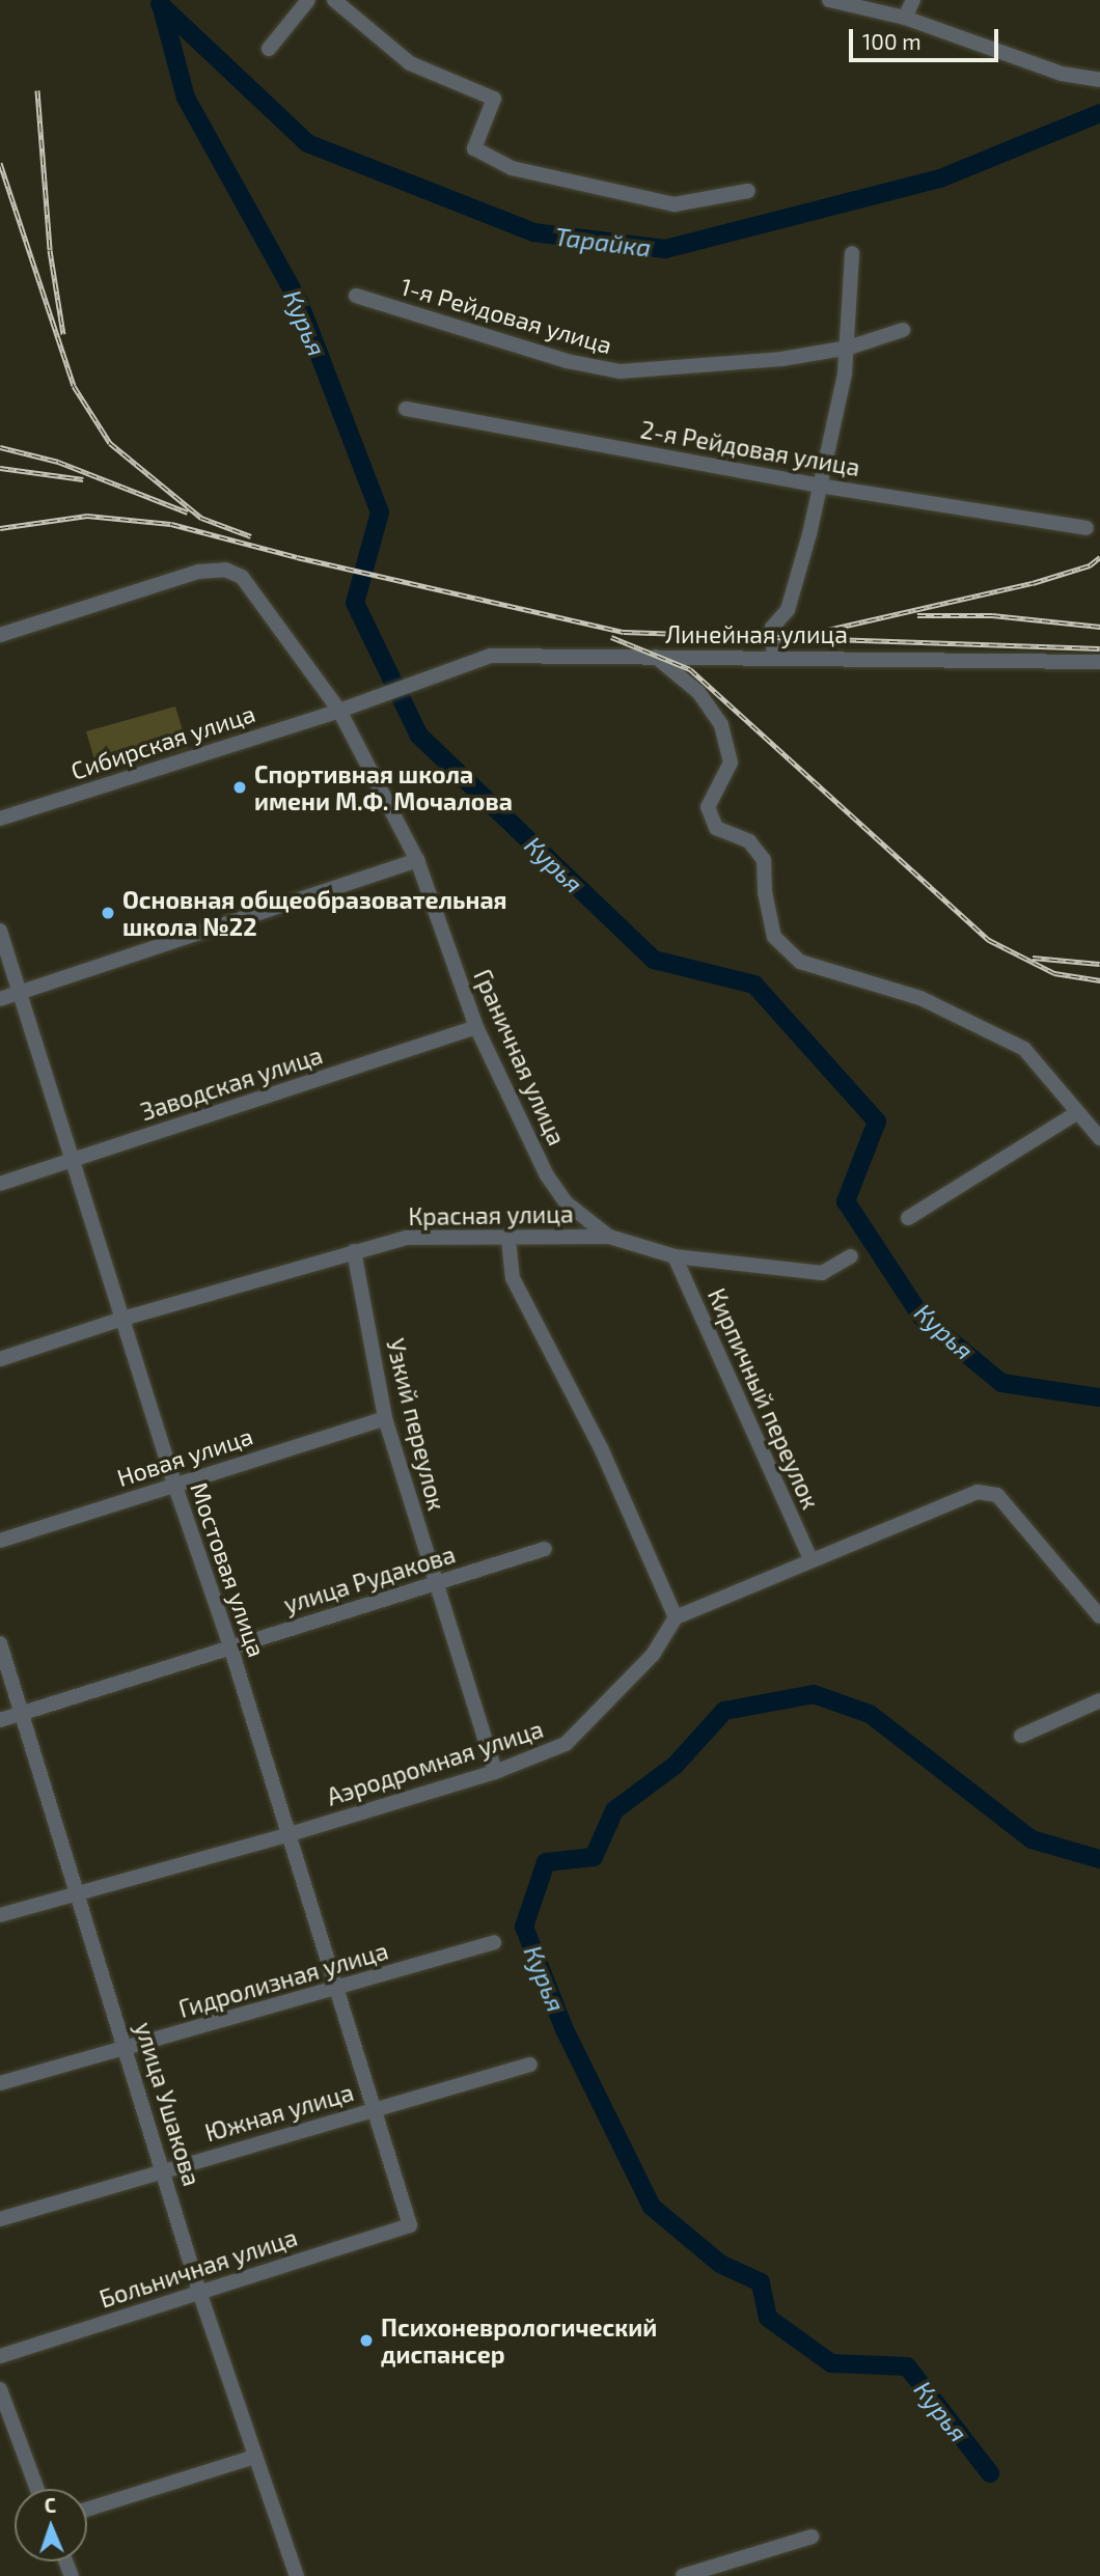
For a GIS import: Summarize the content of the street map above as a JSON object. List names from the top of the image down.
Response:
{
  "streets": {
    "street": [
      "1-я Рейдовая улица",
      "2-я Рейдовая улица",
      "Линейная улица",
      "Сибирская улица",
      "Граничная улица",
      "Заводская улица",
      "Красная улица",
      "Кирпичный переулок",
      "Узкий переулок",
      "Новая улица",
      "Мостовая улица",
      "улица Рудакова",
      "Аэродромная улица",
      "Гидролизная улица",
      "улица Ушакова",
      "Южная улица",
      "Больничная улица"
    ]
  },
  "crossings": [
    ["Линейная улица", "Сибирская улица"],
    ["Сибирская улица", "Граничная улица"],
    ["Граничная улица", "Заводская улица"],
    ["Граничная улица", "Красная улица"],
    ["Заводская улица", "Мостовая улица"],
    ["Красная улица", "Кирпичный переулок"],
    ["Красная улица", "Узкий переулок"],
    ["Красная улица", "Мостовая улица"],
    ["Узкий переулок", "Новая улица"],
    ["Узкий переулок", "улица Рудакова"],
    ["Узкий переулок", "Аэродромная улица"],
    ["Новая улица", "Мостовая улица"],
    ["Мостовая улица", "улица Рудакова"],
    ["Мостовая улица", "Аэродромная улица"],
    ["Мостовая улица", "Гидролизная улица"],
    ["Мостовая улица", "Южная улица"],
    ["Мостовая улица", "Больничная улица"],
    ["улица Рудакова", "улица Ушакова"],
    ["Аэродромная улица", "улица Ушакова"],
    ["Гидролизная улица", "улица Ушакова"],
    ["улица Ушакова", "Южная улица"],
    ["улица Ушакова", "Больничная улица"]
  ],
  "water": ["Тарайка", "Курья"],
  "places": ["Спортивная школа имени М.Ф. Мочалова", "Основная общеобразовательная школа №22", "Психоневрологический диспансер"],
  "scale_bar": "100 m",
  "north": "top"
}
